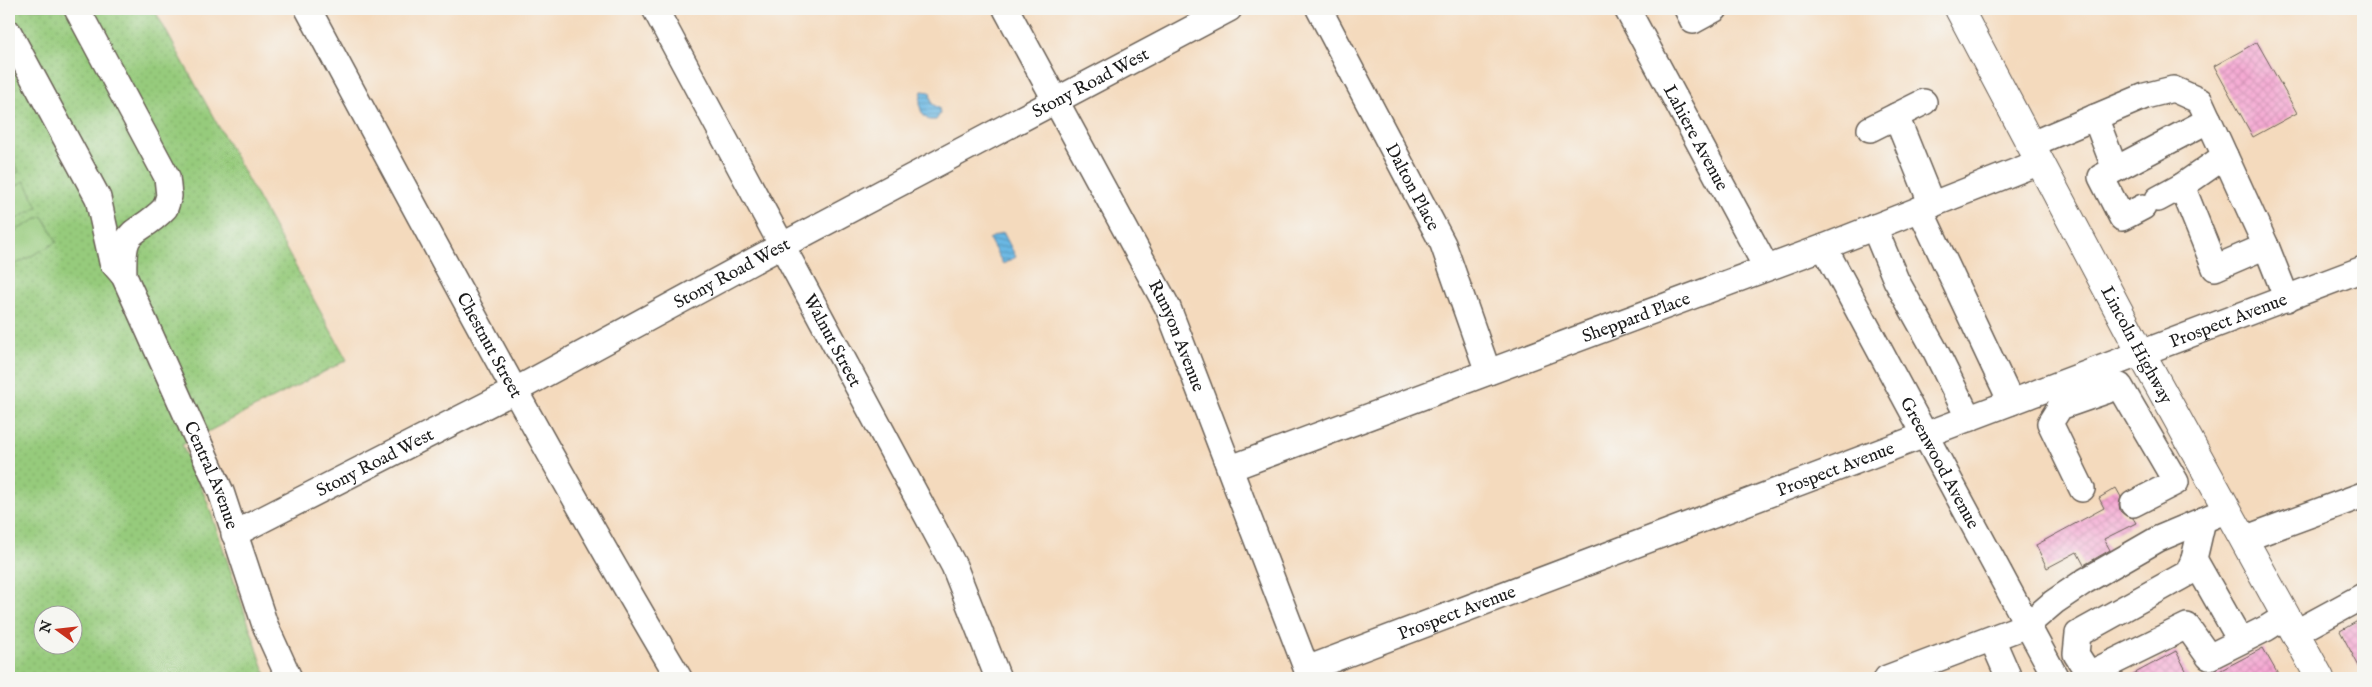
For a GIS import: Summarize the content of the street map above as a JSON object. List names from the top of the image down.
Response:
{
  "streets": {
    "main road": ["Lincoln Highway"],
    "street": [
      "Stony Road West",
      "Lahiere Avenue",
      "Dalton Place",
      "Sheppard Place",
      "Prospect Avenue",
      "Runyon Avenue",
      "Walnut Street",
      "Chestnut Street",
      "Greenwood Avenue",
      "Central Avenue"
    ]
  },
  "crossings": [
    ["Stony Road West", "Runyon Avenue"],
    ["Stony Road West", "Walnut Street"],
    ["Stony Road West", "Chestnut Street"],
    ["Stony Road West", "Central Avenue"],
    ["Lahiere Avenue", "Sheppard Place"],
    ["Dalton Place", "Sheppard Place"],
    ["Sheppard Place", "Prospect Avenue"],
    ["Sheppard Place", "Runyon Avenue"],
    ["Sheppard Place", "Lincoln Highway"],
    ["Sheppard Place", "Greenwood Avenue"],
    ["Prospect Avenue", "Runyon Avenue"],
    ["Prospect Avenue", "Lincoln Highway"],
    ["Prospect Avenue", "Greenwood Avenue"]
  ],
  "north": "left"
}
